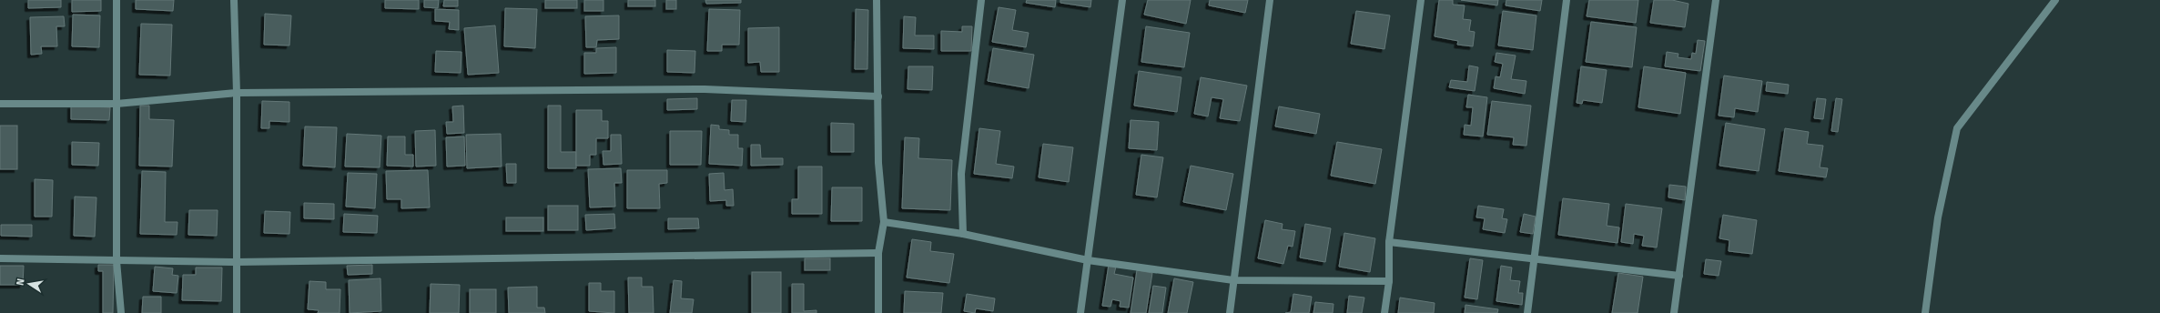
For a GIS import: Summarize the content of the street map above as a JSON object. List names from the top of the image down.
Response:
{
  "north": "left"
}
